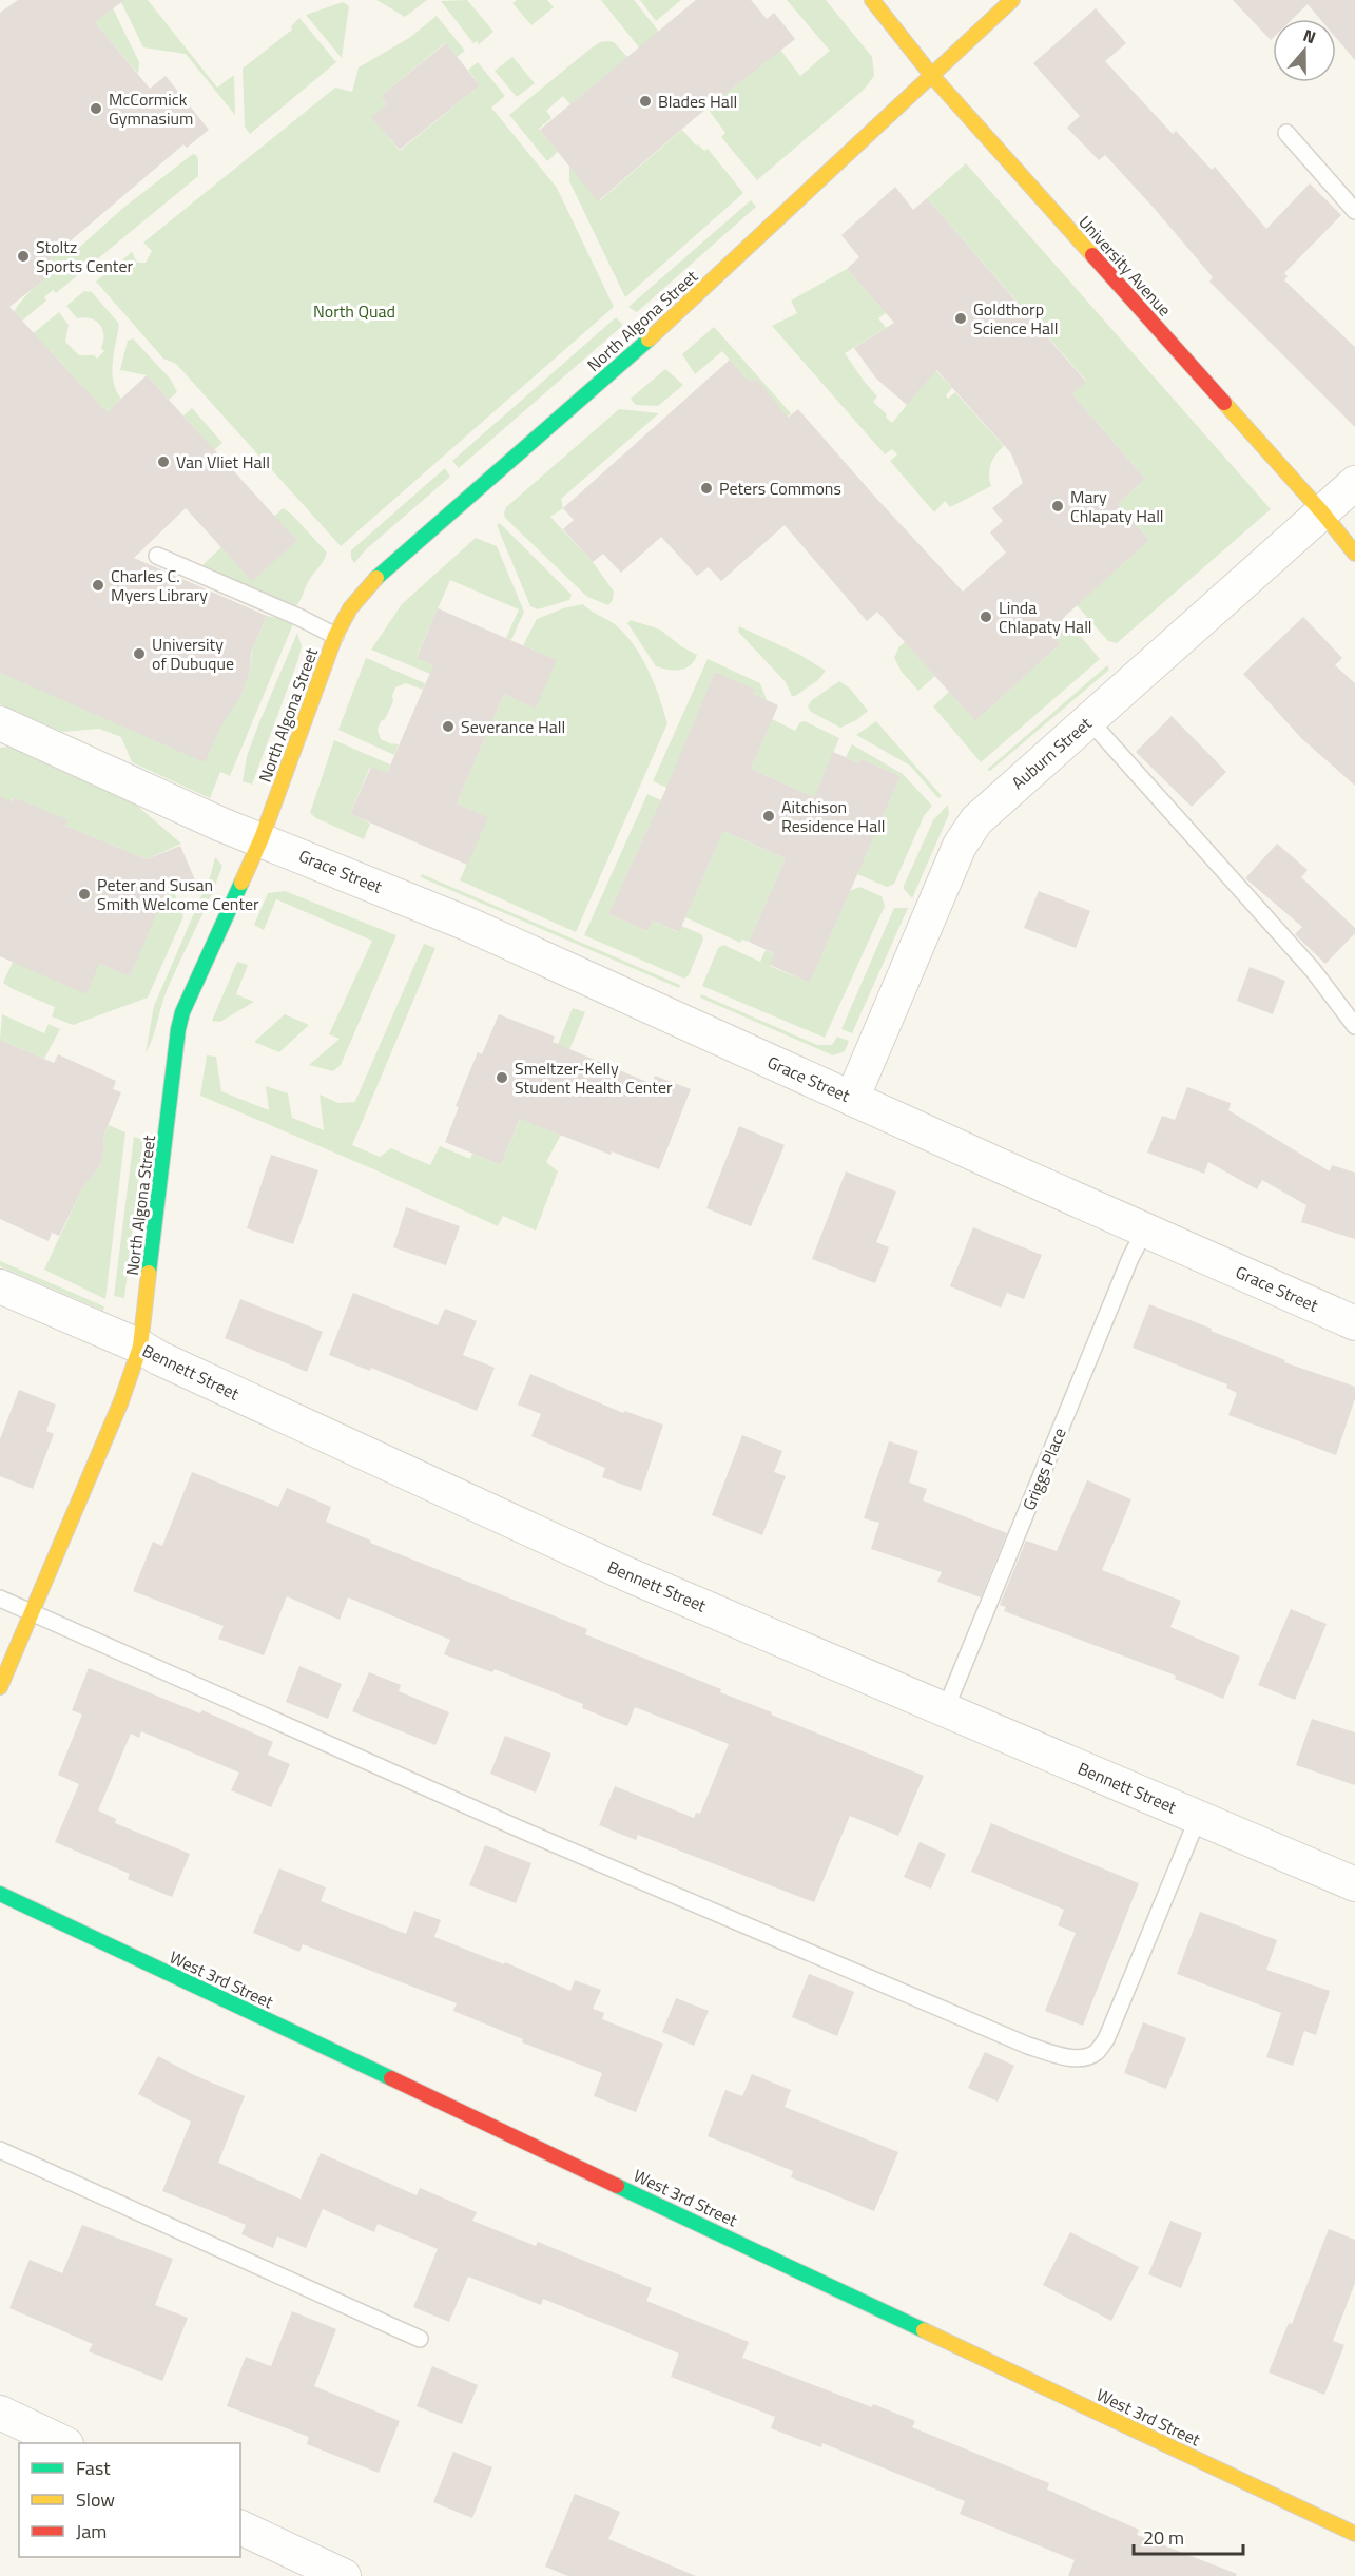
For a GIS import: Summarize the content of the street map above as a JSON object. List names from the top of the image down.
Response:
{
  "streets": {
    "street": [
      "University Avenue",
      "North Algona Street",
      "Auburn Street",
      "Grace Street",
      "Bennett Street",
      "West 3rd Street"
    ],
    "lane": ["Griggs Place"]
  },
  "crossings": [
    ["University Avenue", "North Algona Street"],
    ["University Avenue", "Auburn Street"],
    ["North Algona Street", "Grace Street"],
    ["North Algona Street", "Bennett Street"],
    ["Auburn Street", "Grace Street"],
    ["Grace Street", "Griggs Place"],
    ["Bennett Street", "Griggs Place"]
  ],
  "parks": ["North Quad"],
  "places": [
    "Blades Hall",
    "McCormick Gymnasium",
    "Stoltz Sports Center",
    "Goldthorp Science Hall",
    "Van Vliet Hall",
    "Peters Commons",
    "Mary Chlapaty Hall",
    "Charles C. Myers Library",
    "Linda Chlapaty Hall",
    "University of Dubuque",
    "Severance Hall",
    "Aitchison Residence Hall",
    "Peter and Susan Smith Welcome Center",
    "Smeltzer-Kelly Student Health Center"
  ],
  "legend": ["Fast", "Slow", "Jam"],
  "scale_bar": "20 m",
  "north": "top"
}
